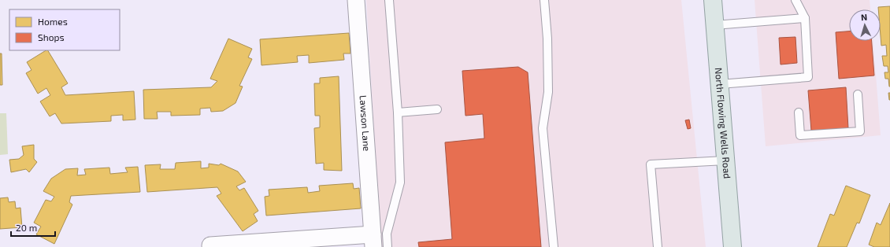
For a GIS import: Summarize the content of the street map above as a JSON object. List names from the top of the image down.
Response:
{
  "streets": {
    "main road": ["North Flowing Wells Road"],
    "street": ["Lawson Lane"]
  },
  "legend": ["Homes", "Shops"],
  "scale_bar": "20 m",
  "north": "top"
}
